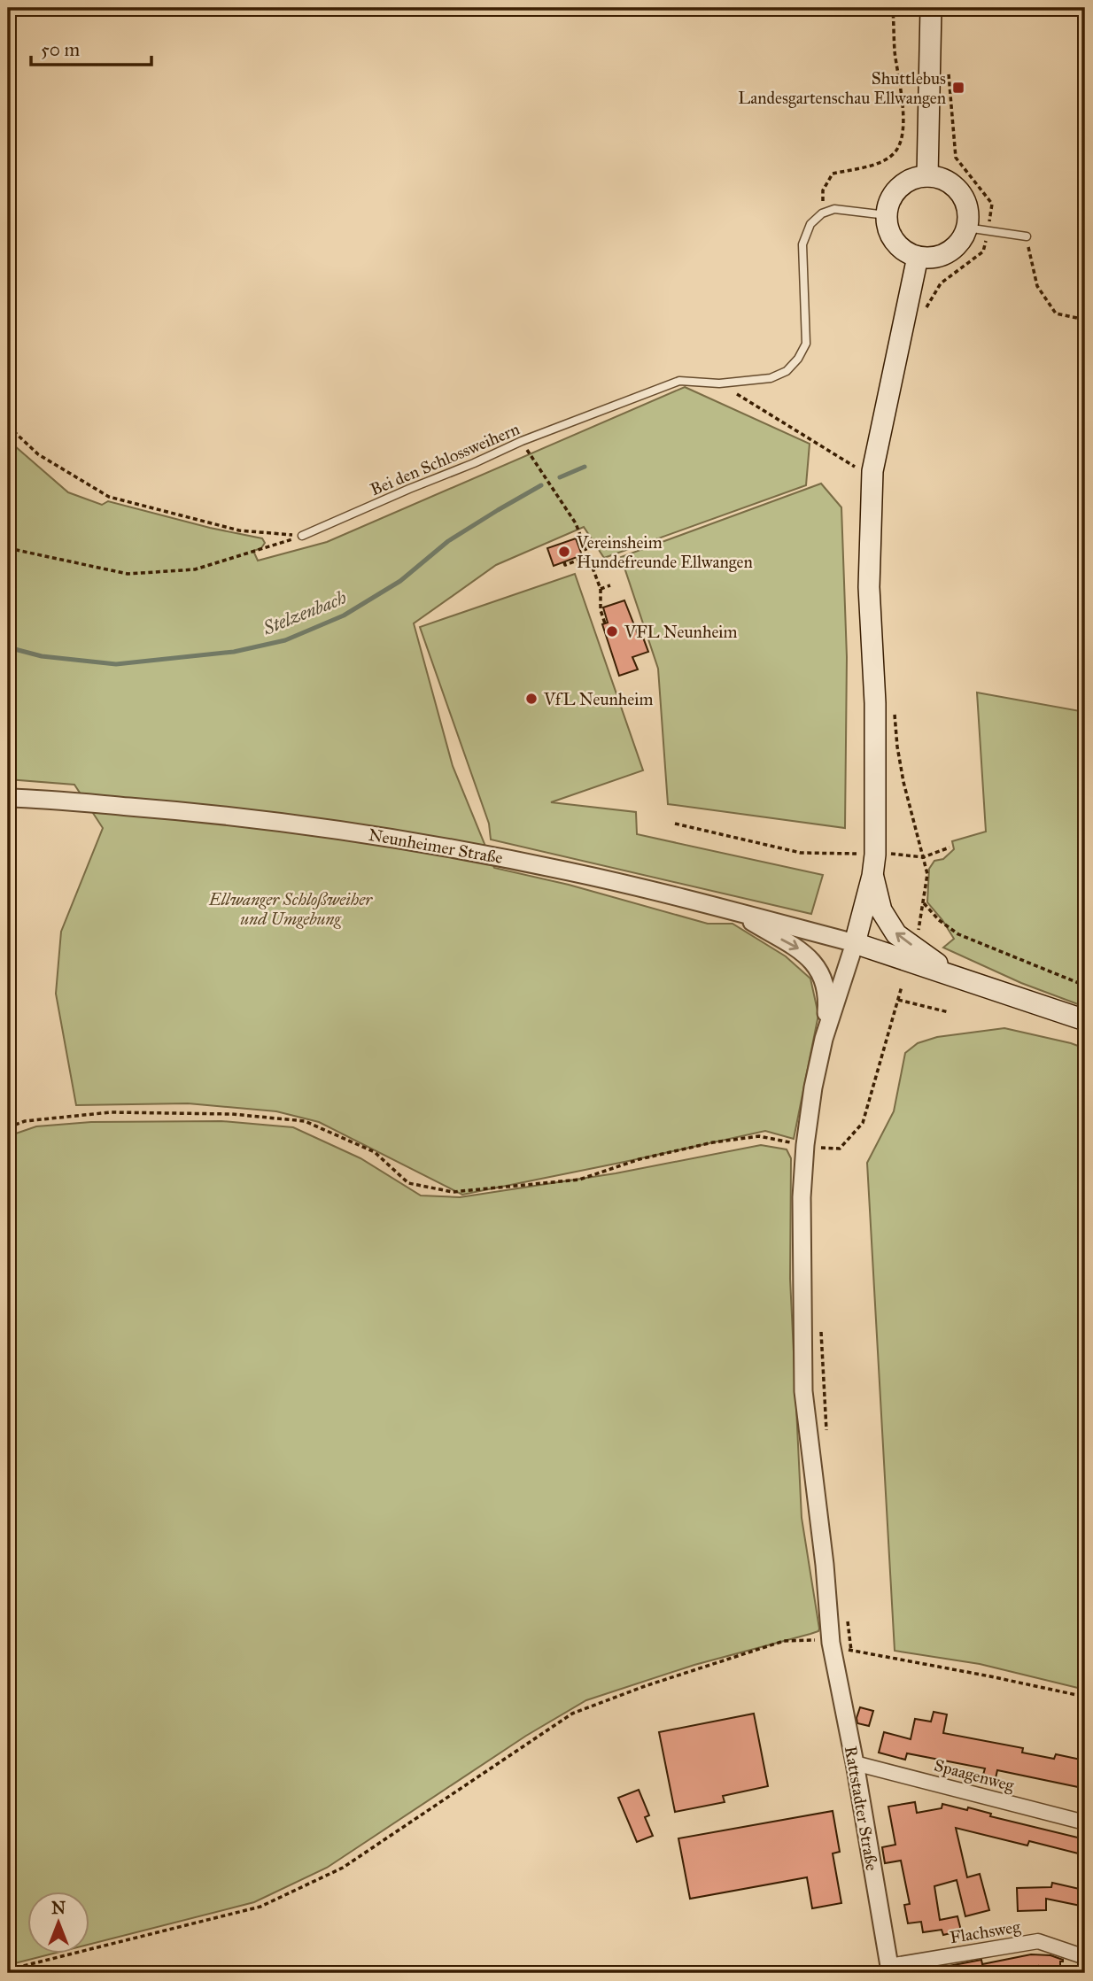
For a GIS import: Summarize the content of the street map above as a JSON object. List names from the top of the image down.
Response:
{
  "streets": {
    "street": [
      "Neunheimer Straße",
      "Spaagenweg",
      "Rattstadter Straße",
      "Flachsweg"
    ],
    "lane": ["Bei den Schlossweihern"]
  },
  "crossings": [
    ["Spaagenweg", "Rattstadter Straße"],
    ["Rattstadter Straße", "Flachsweg"]
  ],
  "water": ["Stelzenbach"],
  "parks": ["Ellwanger Schloßweiher und Umgebung"],
  "places": {
    "transit": ["Shuttlebus Landesgartenschau Ellwangen"],
    "other": ["Vereinsheim Hundefreunde Ellwangen", "VFL Neunheim", "VfL Neunheim"]
  },
  "scale_bar": "50 m",
  "north": "top"
}
